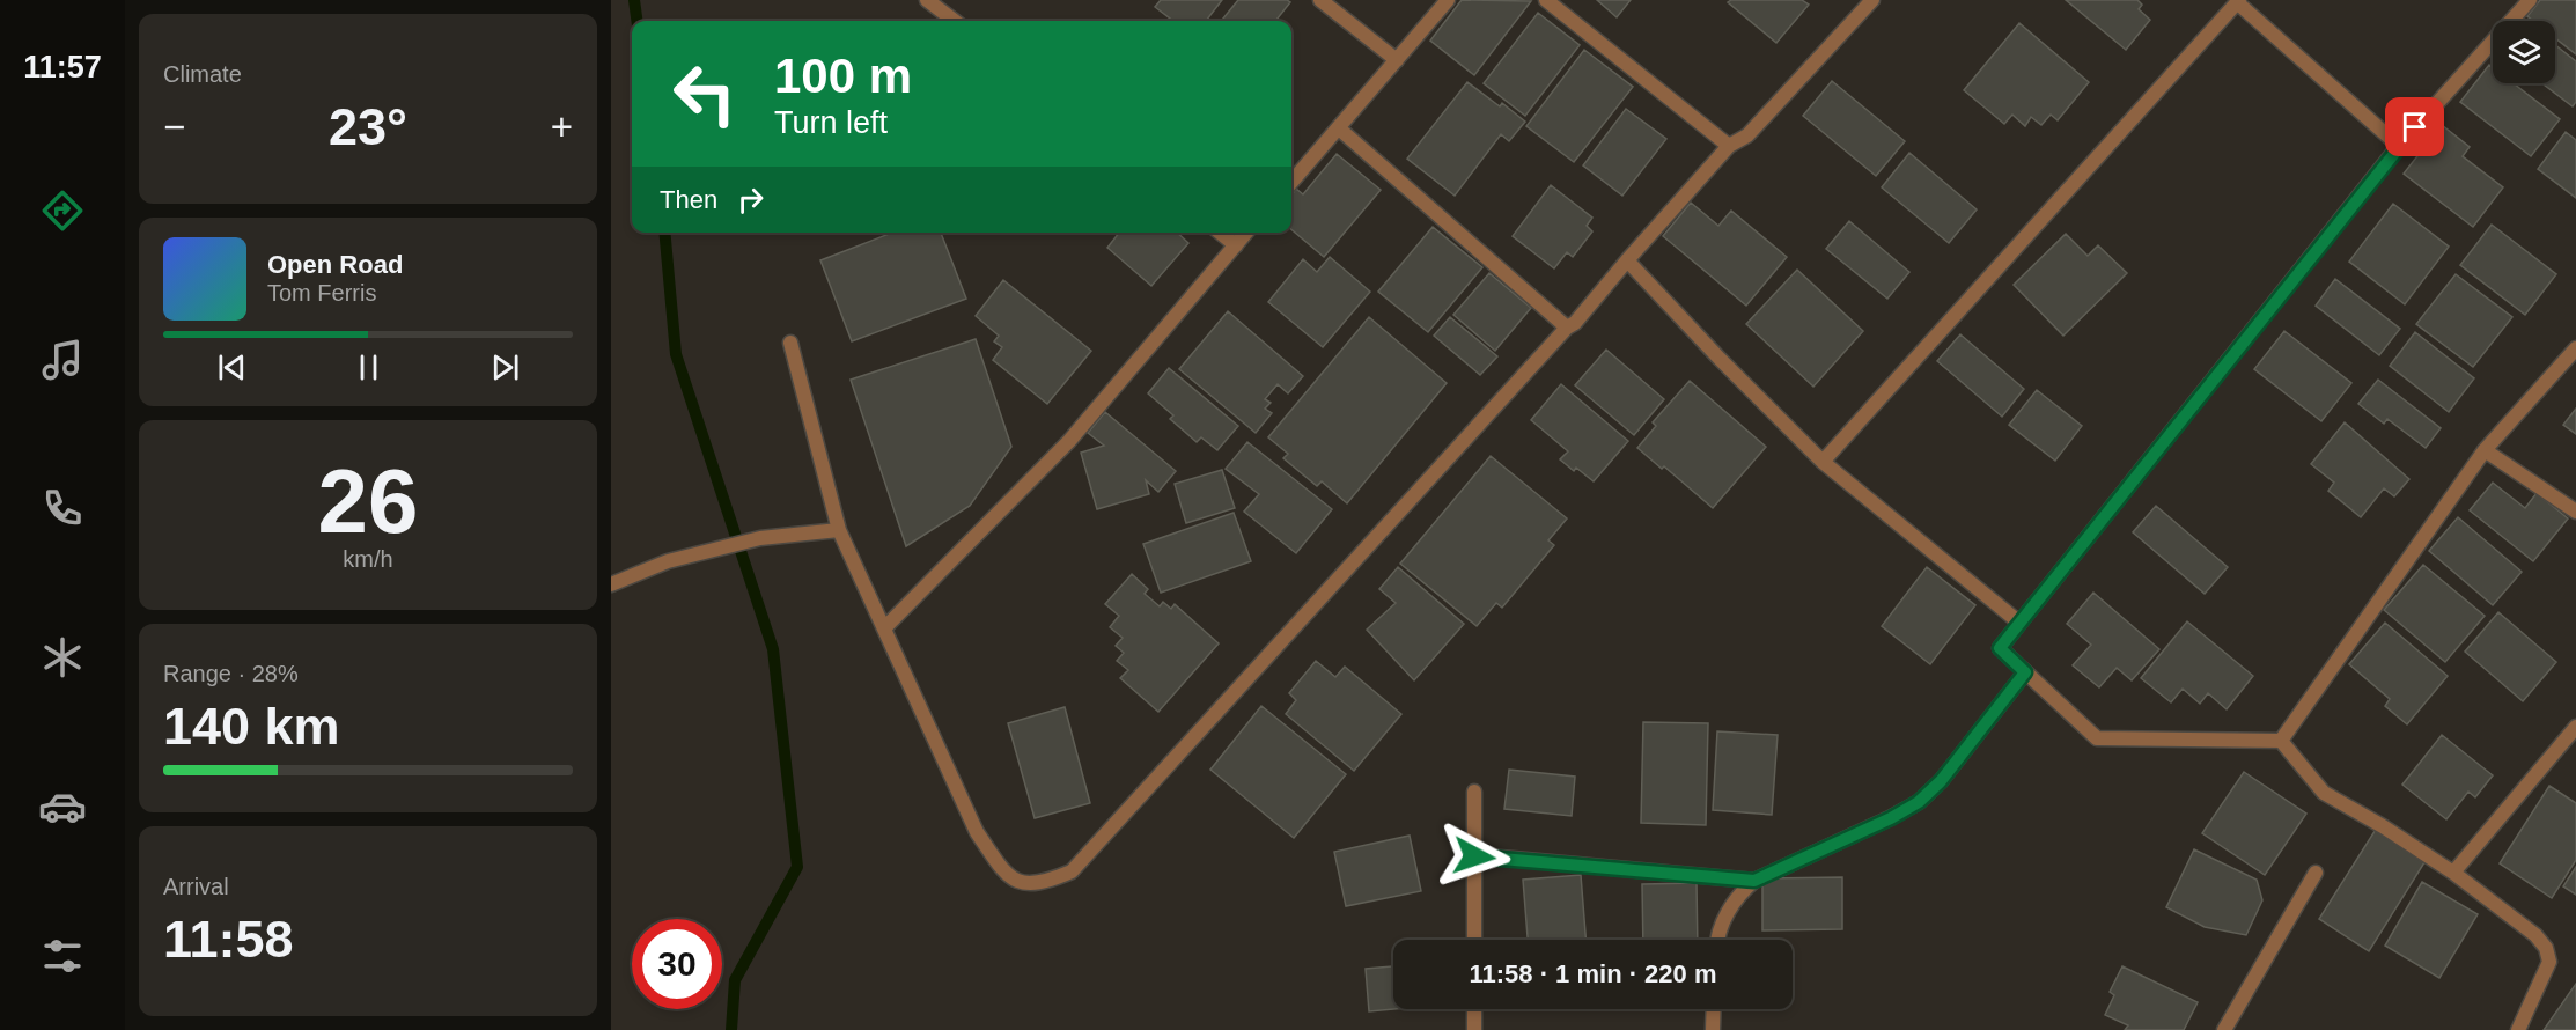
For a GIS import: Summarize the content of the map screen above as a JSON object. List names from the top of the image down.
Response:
{
  "page": {
    "tabs": "11:57",
    "tile": [
      "Climate",
      ["26", "km/h"],
      ["Range · 28%", "140 km"],
      ["Arrival", "11:58"]
    ],
    "turn": ["100 m", "Turn left"],
    "heat": ["−", "23°", "+"],
    "then": "Then",
    "song": ["Open Road", "Tom Ferris"],
    "limit": "30",
    "trip": "11:58 · 1 min · 220 m"
  }
}
